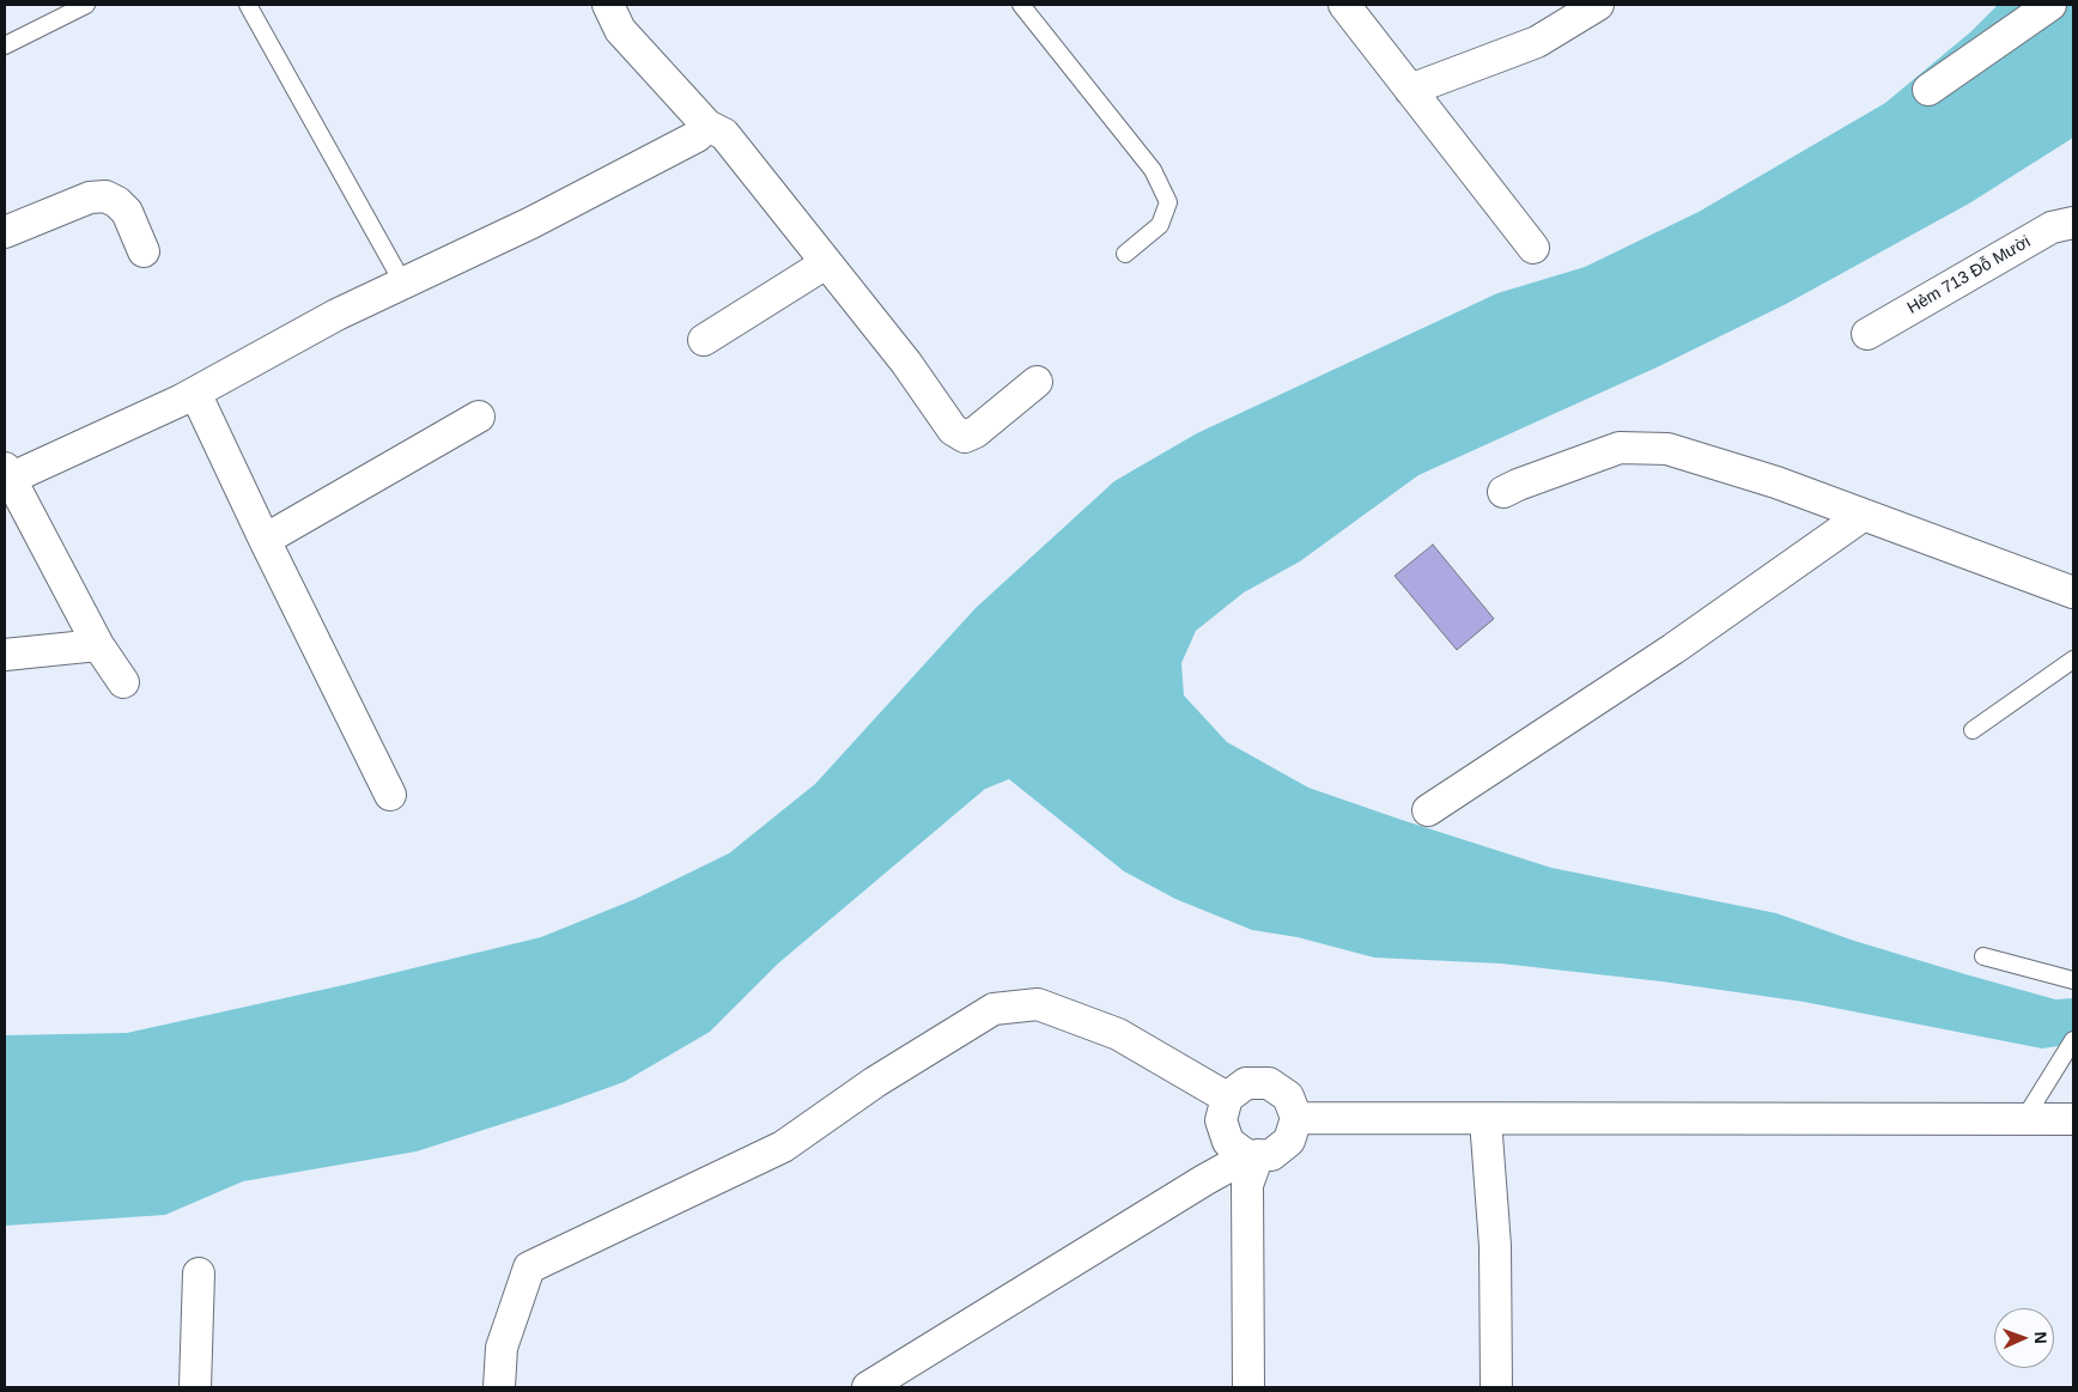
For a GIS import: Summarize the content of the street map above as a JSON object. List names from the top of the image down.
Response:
{
  "streets": {
    "street": ["Hẻm 713 Đỗ Mười"]
  },
  "north": "right"
}
